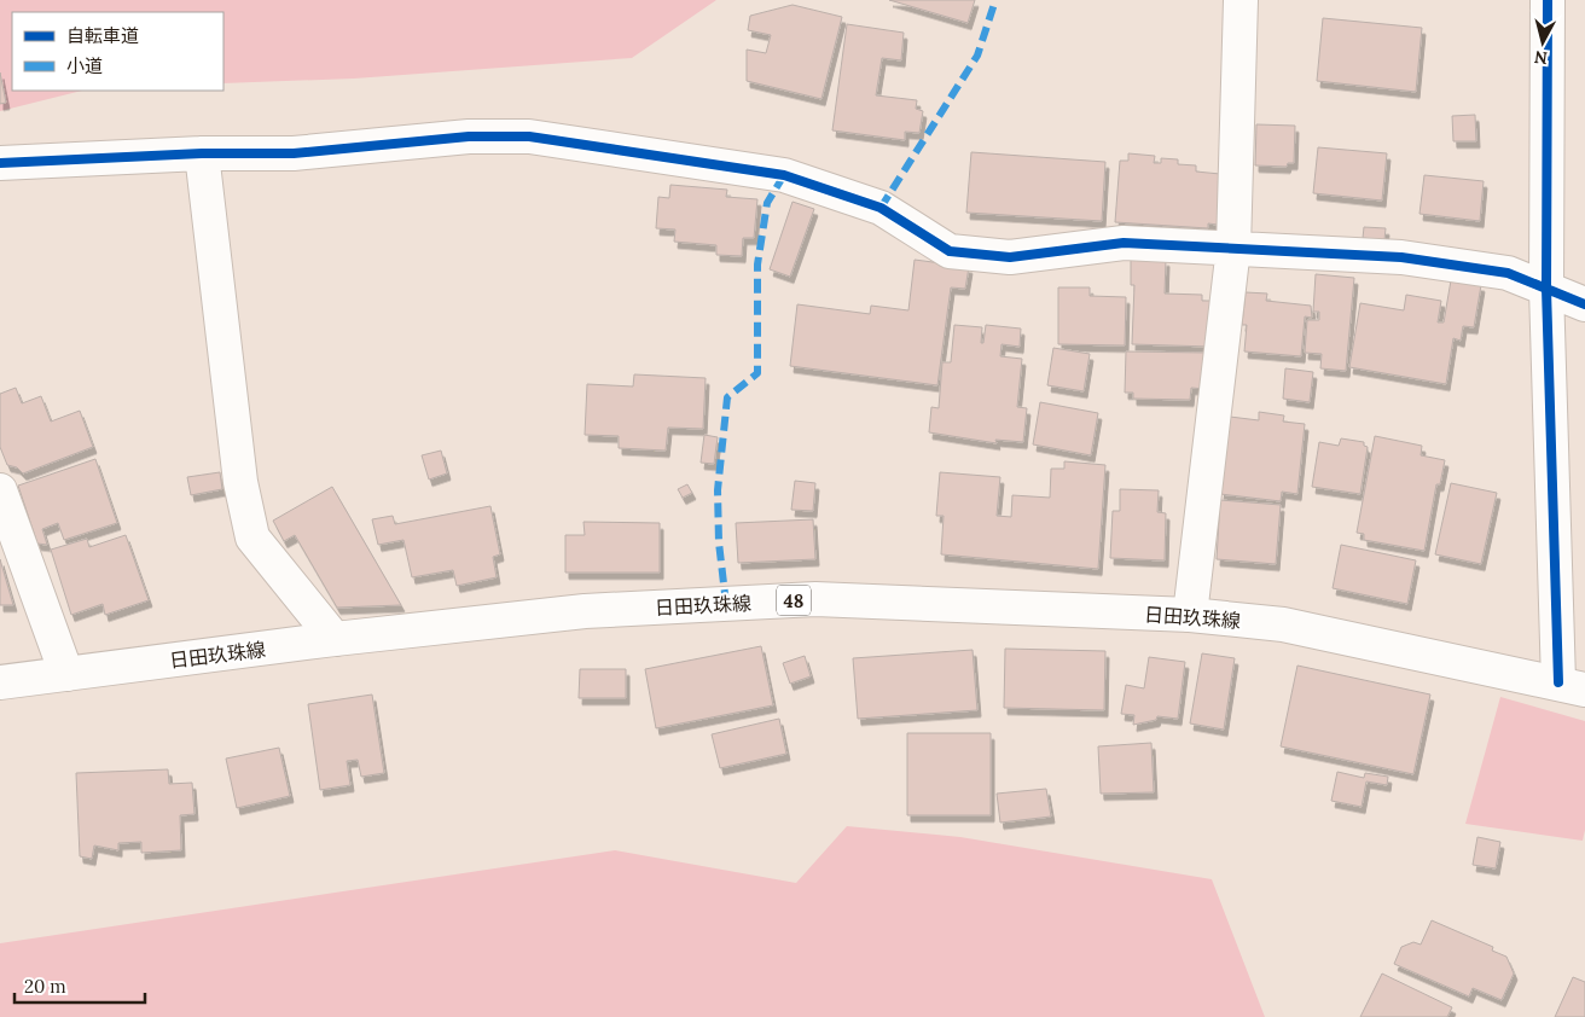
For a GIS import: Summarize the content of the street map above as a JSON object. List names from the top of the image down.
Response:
{
  "streets": {
    "street": ["48", "日田玖珠線"]
  },
  "legend": ["自転車道", "小道"],
  "scale_bar": "20 m",
  "north": "bottom"
}
